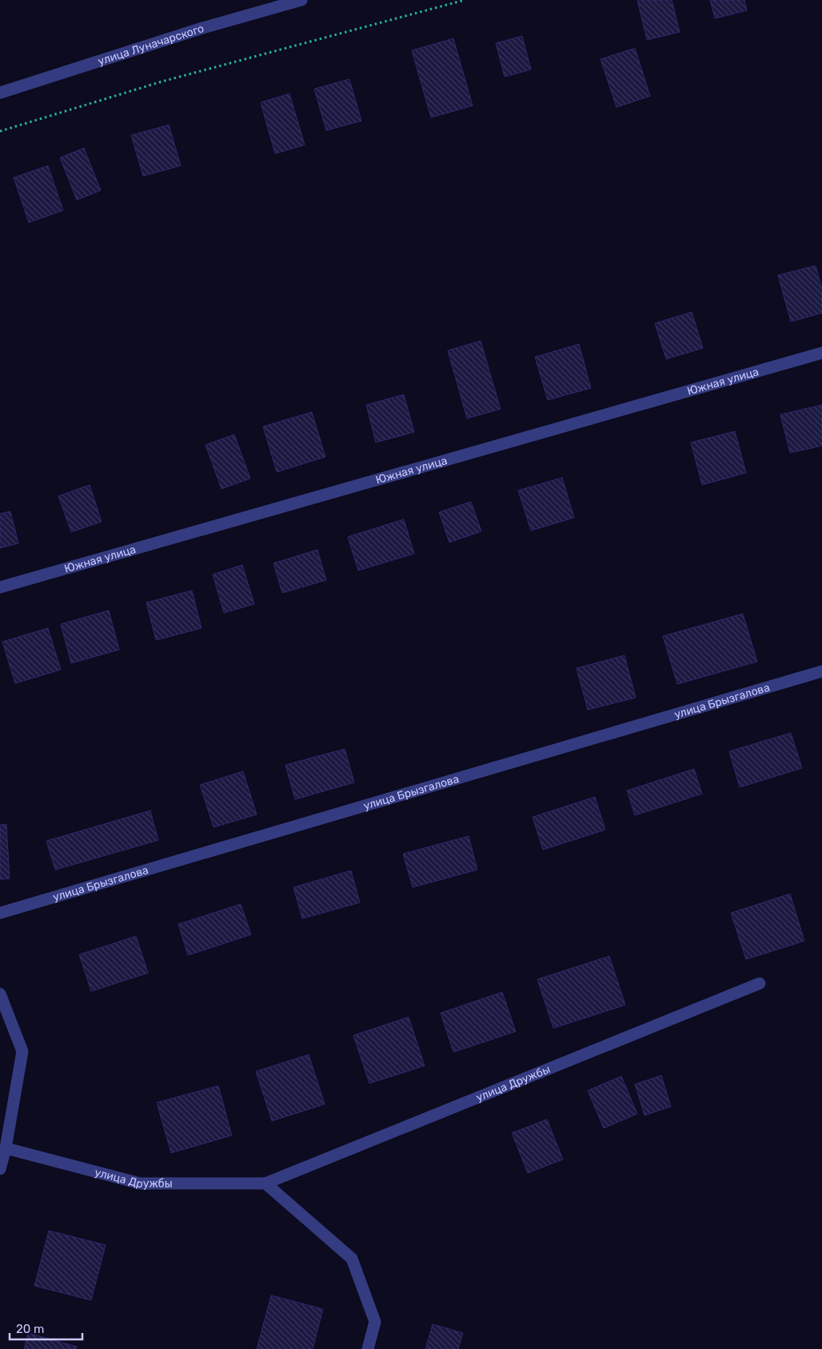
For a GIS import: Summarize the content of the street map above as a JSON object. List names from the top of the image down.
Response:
{
  "streets": {
    "street": [
      "улица Луначарского",
      "Южная улица",
      "улица Брызгалова",
      "улица Дружбы"
    ]
  },
  "scale_bar": "20 m"
}
